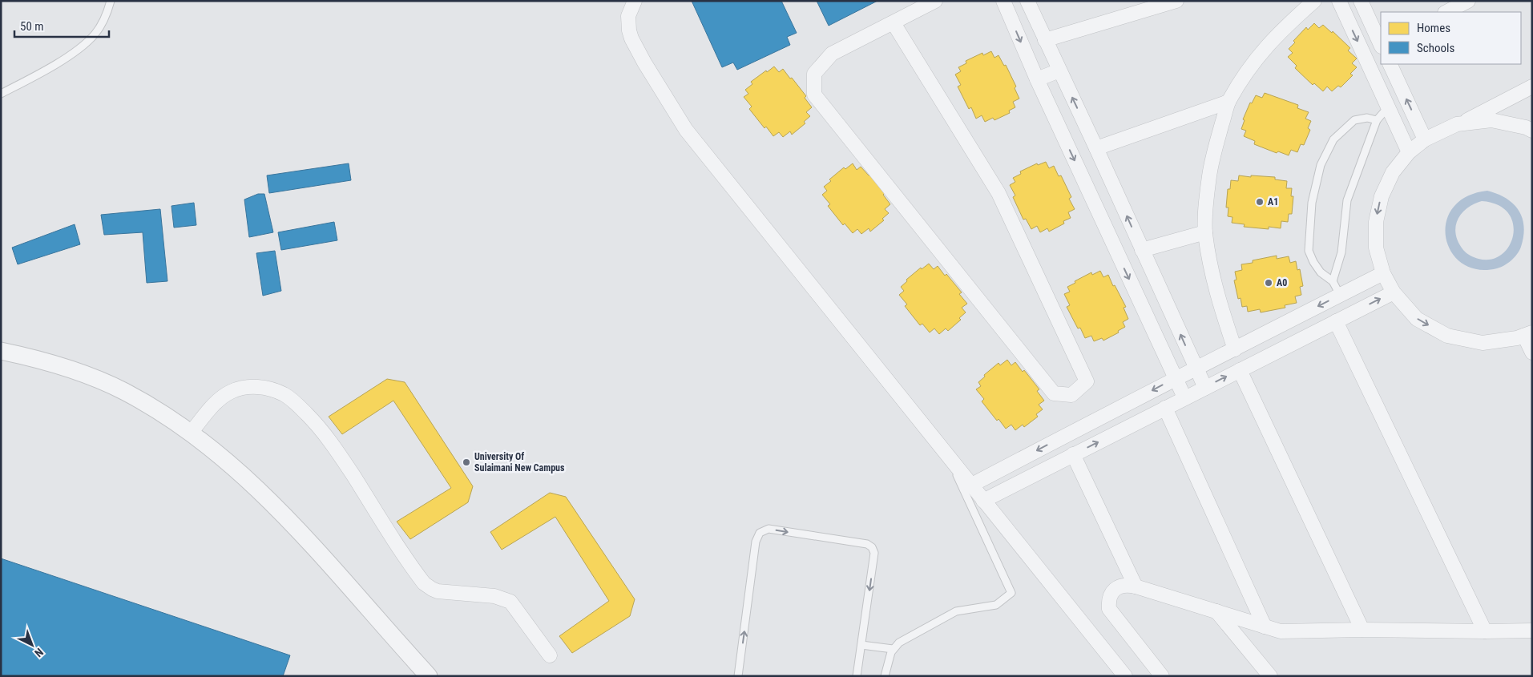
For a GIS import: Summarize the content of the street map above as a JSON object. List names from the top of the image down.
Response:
{
  "places": ["A1", "A0", "University Of Sulaimani New Campus"],
  "legend": ["Homes", "Schools"],
  "scale_bar": "50 m",
  "north": "bottom right"
}
